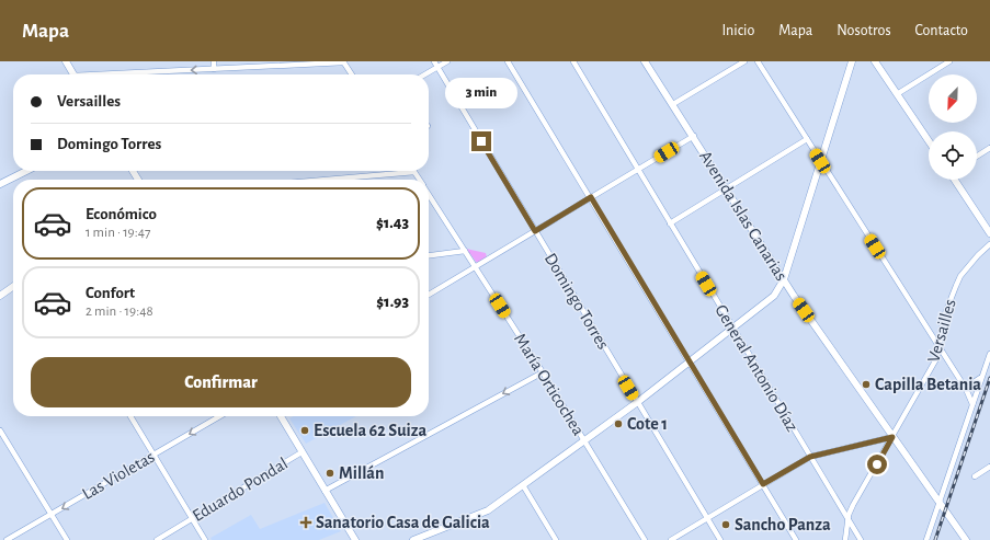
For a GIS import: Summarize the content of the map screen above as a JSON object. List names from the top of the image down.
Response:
{
  "streets": {
    "street": [
      "Avenida Islas Canarias",
      "Domingo Torres",
      "Versailles",
      "General Antonio Díaz",
      "María Orticochea",
      "Las Violetas",
      "Eduardo Pondal"
    ]
  },
  "crossings": [
    ["Avenida Islas Canarias", "Versailles"],
    ["Versailles", "General Antonio Díaz"]
  ],
  "one_way": ["Las Violetas"],
  "places": {
    "other": [
      "Capilla Betania",
      "Cote 1",
      "Escuela 62 Suiza",
      "Millán",
      "Sancho Panza"
    ],
    "health": ["Sanatorio Casa de Galicia"]
  },
  "north": "bottom left",
  "page": {
    "header": "Mapa",
    "nav": [
      "Inicio",
      "Mapa",
      "Nosotros",
      "Contacto"
    ],
    "banner": ["Versailles", "Domingo Torres"],
    "bubble": "3 min",
    "list": [
      {
        "name": "Económico",
        "note": "1 min · 19:47",
        "value": "$1.43"
      },
      {
        "name": "Confort",
        "note": "2 min · 19:48",
        "value": "$1.93"
      }
    ],
    "buttons": "Confirmar"
  }
}
